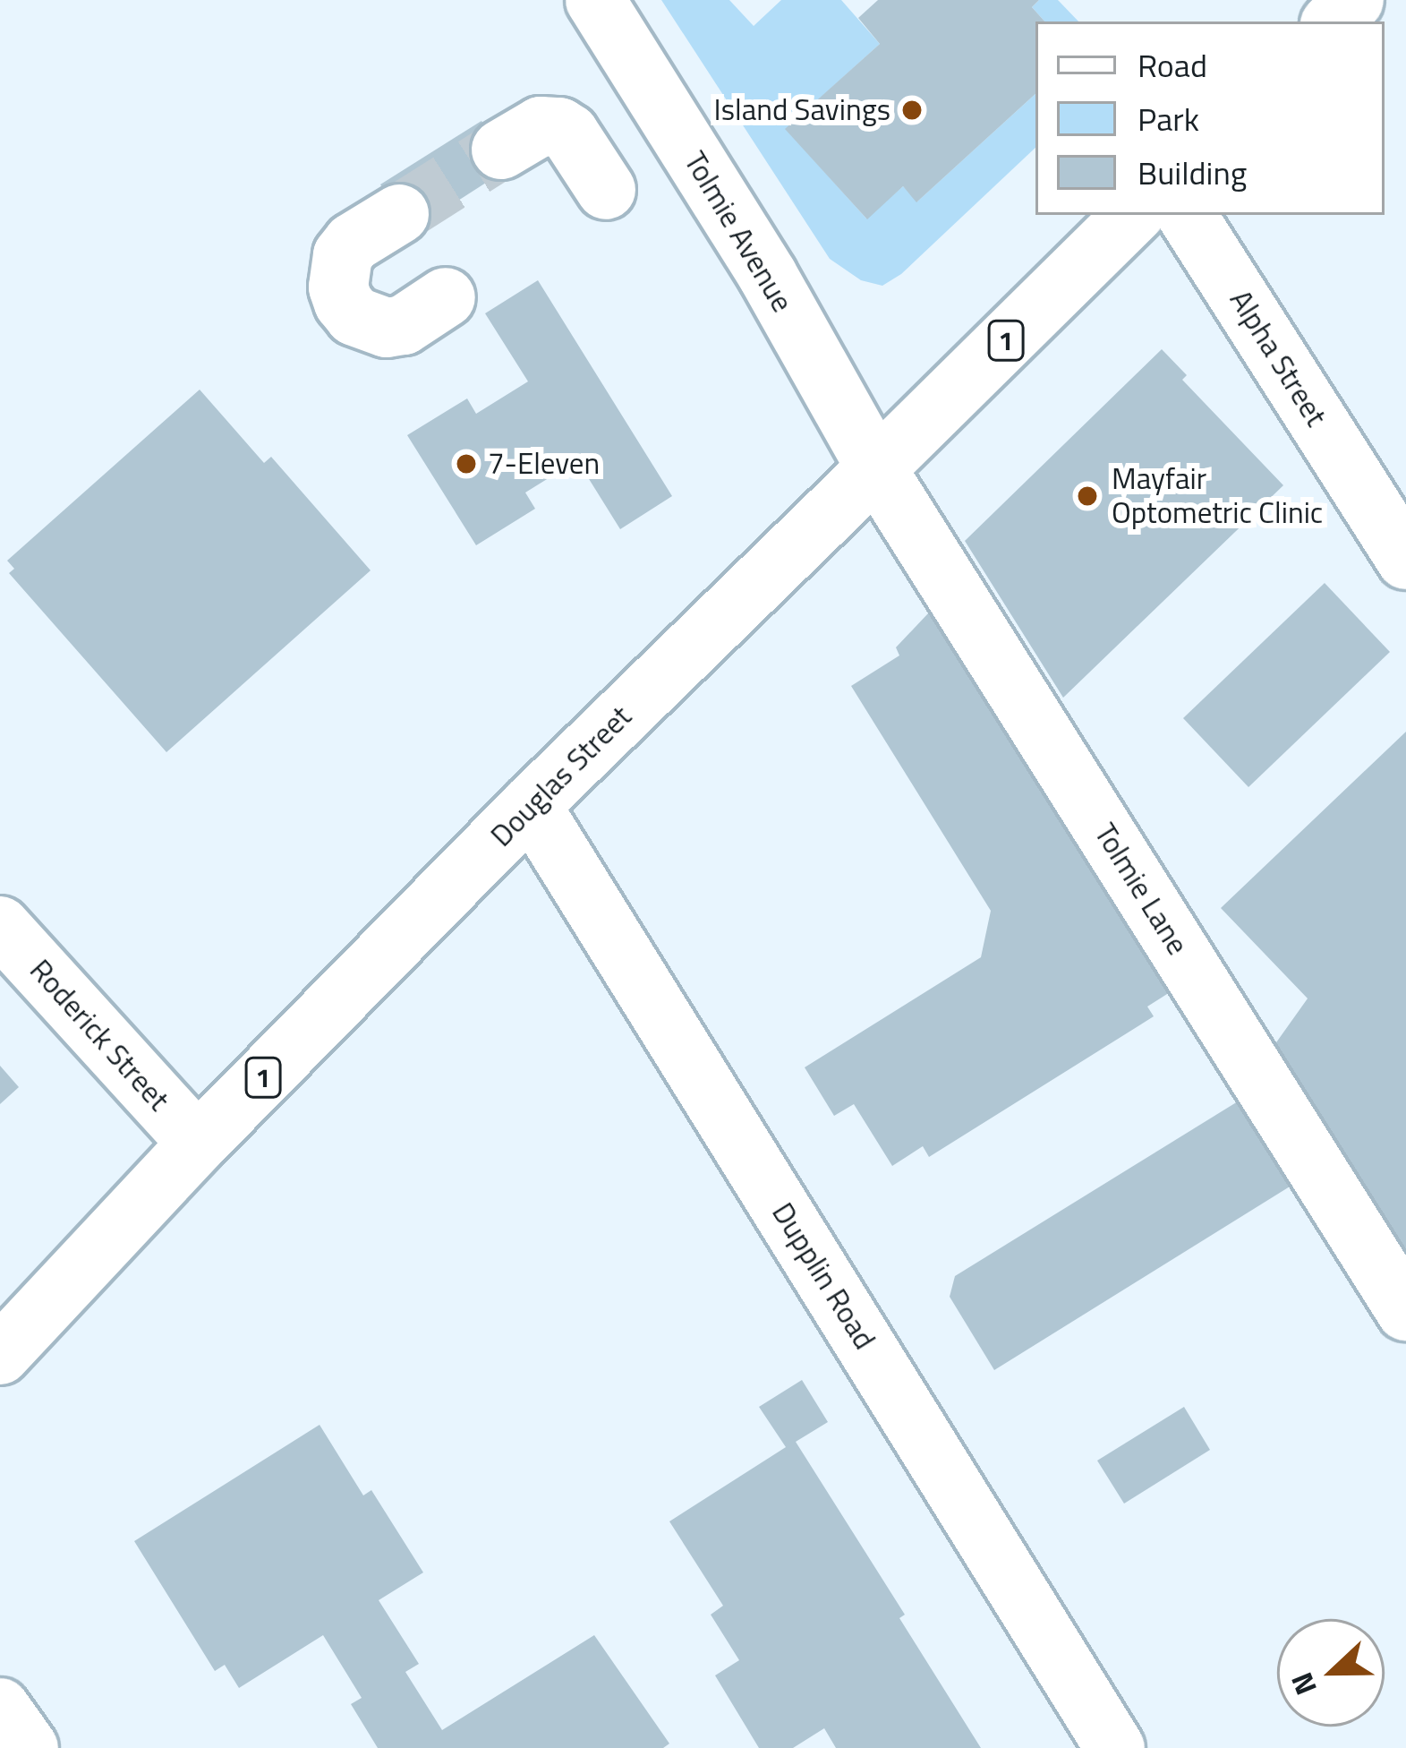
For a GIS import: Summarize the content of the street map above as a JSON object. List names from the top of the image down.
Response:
{
  "streets": {
    "main road": [
      "Tolmie Avenue",
      "1",
      "Alpha Street",
      "Douglas Street",
      "Tolmie Lane",
      "Roderick Street",
      "Dupplin Road"
    ]
  },
  "crossings": [
    ["Tolmie Avenue", "Douglas Street"],
    ["Tolmie Avenue", "Tolmie Lane"],
    ["Douglas Street", "Tolmie Lane"],
    ["Douglas Street", "Roderick Street"],
    ["Douglas Street", "Dupplin Road"]
  ],
  "places": ["Island Savings", "7-Eleven", "Mayfair Optometric Clinic"],
  "legend": ["Road", "Park", "Building"],
  "north": "left"
}
